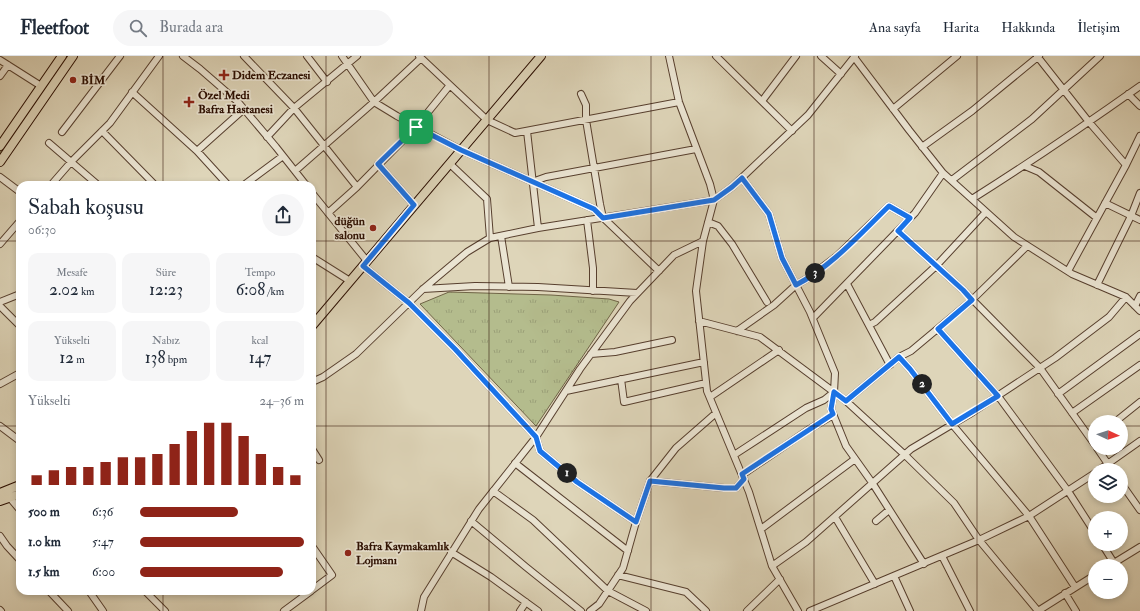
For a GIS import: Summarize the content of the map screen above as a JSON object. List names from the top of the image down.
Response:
{
  "places": {
    "health": ["Didem Eczanesi", "Özel Medi Bafra Hastanesi"],
    "other": ["BİM", "düğün salonu", "Bafra Kaymakamlık Lojmanı"]
  },
  "north": "right",
  "page": {
    "header": "Fleetfoot",
    "search": "Burada ara",
    "nav": [
      "Ana sayfa",
      "Harita",
      "Hakkında",
      "İletişim"
    ],
    "heading": ["Sabah koşusu", "06:30"],
    "stats": [
      ["Mesafe", "2.02 km"],
      ["Süre", "12:23"],
      ["Tempo", "6:08 /km"],
      ["Yükselti", "12 m"],
      ["Nabız", "138 bpm"],
      ["kcal", "147"]
    ],
    "pins": ["3", "2", "1"],
    "chart": ["Yükselti", "24–36 m"],
    "map_buttons": ["+", "−"],
    "list": [
      {
        "name": "500 m",
        "note": "6:36"
      },
      {
        "name": "1.0 km",
        "note": "5:47"
      },
      {
        "name": "1.5 km",
        "note": "6:00"
      }
    ]
  }
}
